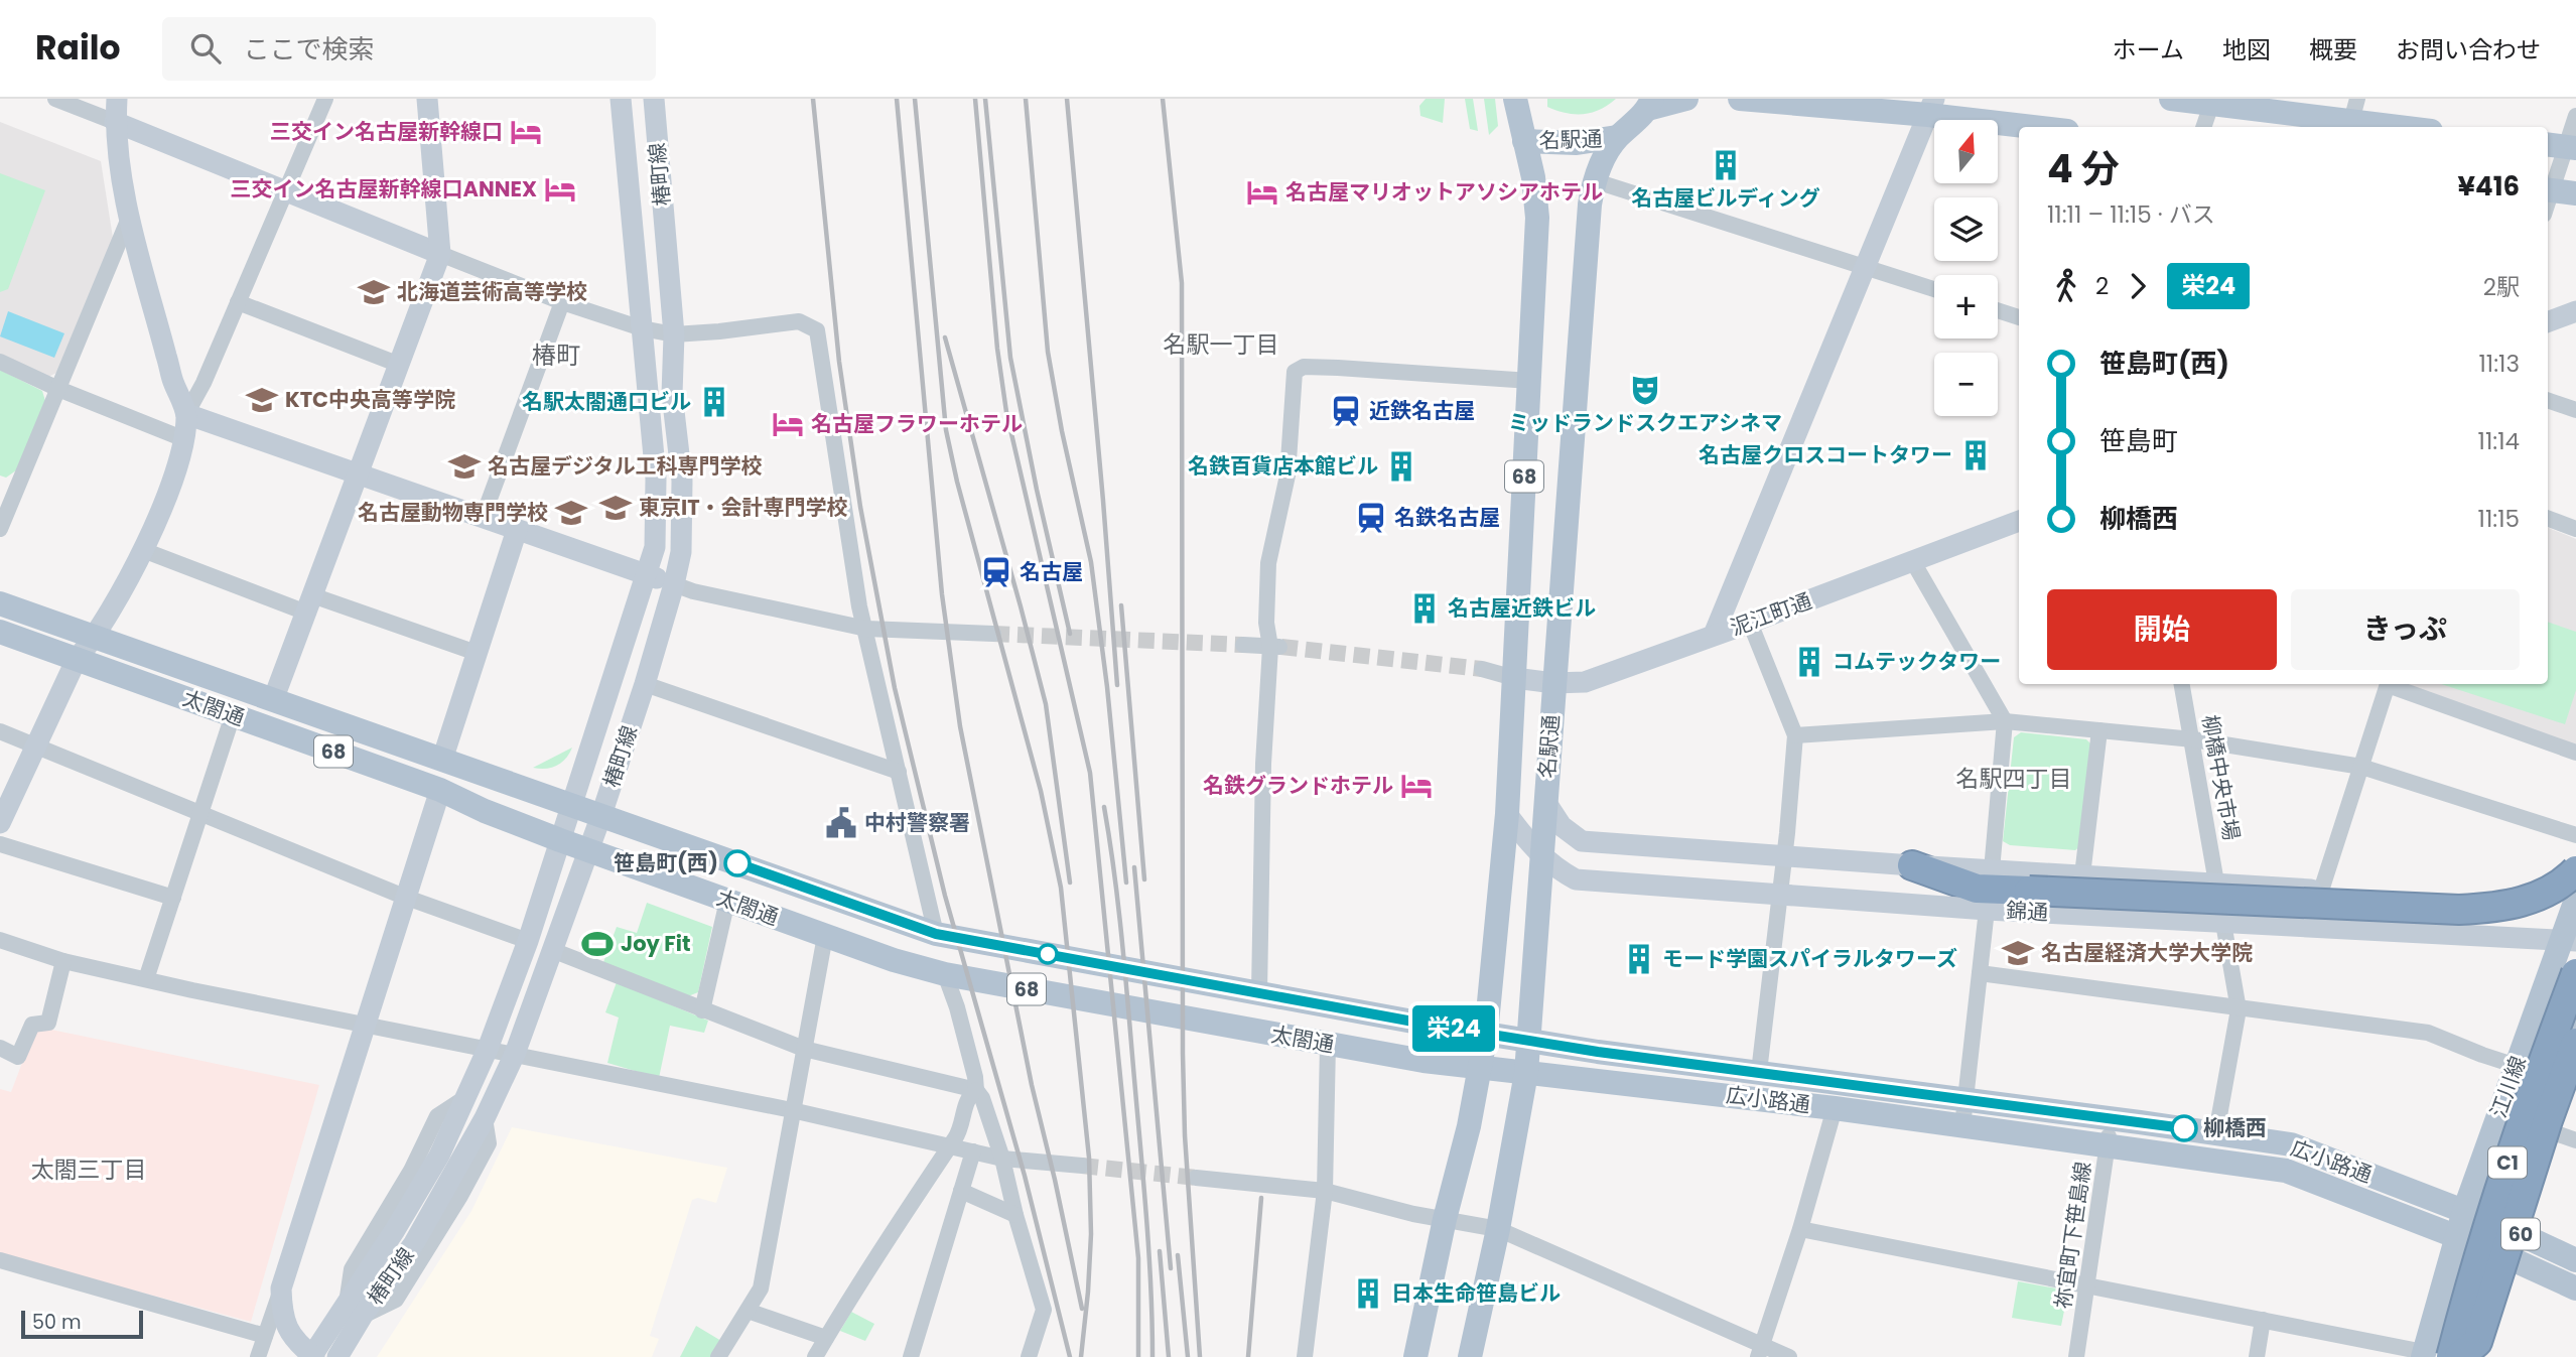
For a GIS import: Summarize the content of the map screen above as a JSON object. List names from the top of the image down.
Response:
{
  "streets": {
    "highway": ["C1"],
    "main road": [
      "名駅通",
      "68",
      "太閤通",
      "江川線",
      "広小路通",
      "60"
    ],
    "street": [
      "椿町線",
      "泥江町通",
      "柳橋中央市場",
      "錦通",
      "祢宜町下笹島線"
    ]
  },
  "crossings": [
    ["名駅通", "68"],
    ["名駅通", "泥江町通"],
    ["名駅通", "太閤通"],
    ["名駅通", "錦通"],
    ["名駅通", "広小路通"],
    ["椿町線", "太閤通"],
    ["太閤通", "広小路通"],
    ["柳橋中央市場", "錦通"],
    ["柳橋中央市場", "広小路通"],
    ["錦通", "江川線"],
    ["江川線", "広小路通"],
    ["広小路通", "祢宜町下笹島線"]
  ],
  "districts": [
    "名駅一丁目",
    "椿町",
    "名駅四丁目",
    "太閤三丁目"
  ],
  "places": {
    "hotel": [
      "三交イン名古屋新幹線口",
      "三交イン名古屋新幹線口ANNEX",
      "名古屋マリオットアソシアホテル",
      "名古屋フラワーホテル",
      "名鉄グランドホテル"
    ],
    "building": [
      "名古屋ビルディング",
      "名駅太閤通口ビル",
      "名古屋クロスコートタワー",
      "名鉄百貨店本館ビル",
      "名古屋近鉄ビル",
      "コムテックタワー",
      "モード学園スパイラルタワーズ",
      "日本生命笹島ビル"
    ],
    "school or university": [
      "北海道芸術高等学校",
      "KTC中央高等学院",
      "名古屋デジタル工科専門学校",
      "東京IT・会計専門学校",
      "名古屋動物専門学校",
      "名古屋経済大学大学院"
    ],
    "theatre": ["ミッドランドスクエアシネマ"],
    "station": ["近鉄名古屋", "名鉄名古屋", "名古屋"],
    "public building": ["中村警察署"],
    "other": ["笹島町(西)", "柳橋西"],
    "sports": ["Joy Fit"]
  },
  "lines": ["bus line 栄24"],
  "scale_bar": "50 m",
  "north": "top",
  "page": {
    "header": "Railo",
    "search": "ここで検索",
    "nav": [
      "ホーム",
      "地図",
      "概要",
      "お問い合わせ"
    ],
    "on_map": "栄24",
    "map_buttons": ["+", "−"],
    "heading": ["4 分", "11:11 – 11:15 · バス", "¥416"],
    "legs": ["2", "栄24", "2駅"],
    "list": [
      {
        "name": "笹島町(西)",
        "value": "11:13"
      },
      {
        "name": "笹島町",
        "value": "11:14"
      },
      {
        "name": "柳橋西",
        "value": "11:15"
      }
    ],
    "buttons": ["開始", "きっぷ"],
    "scale": "50 m"
  }
}
